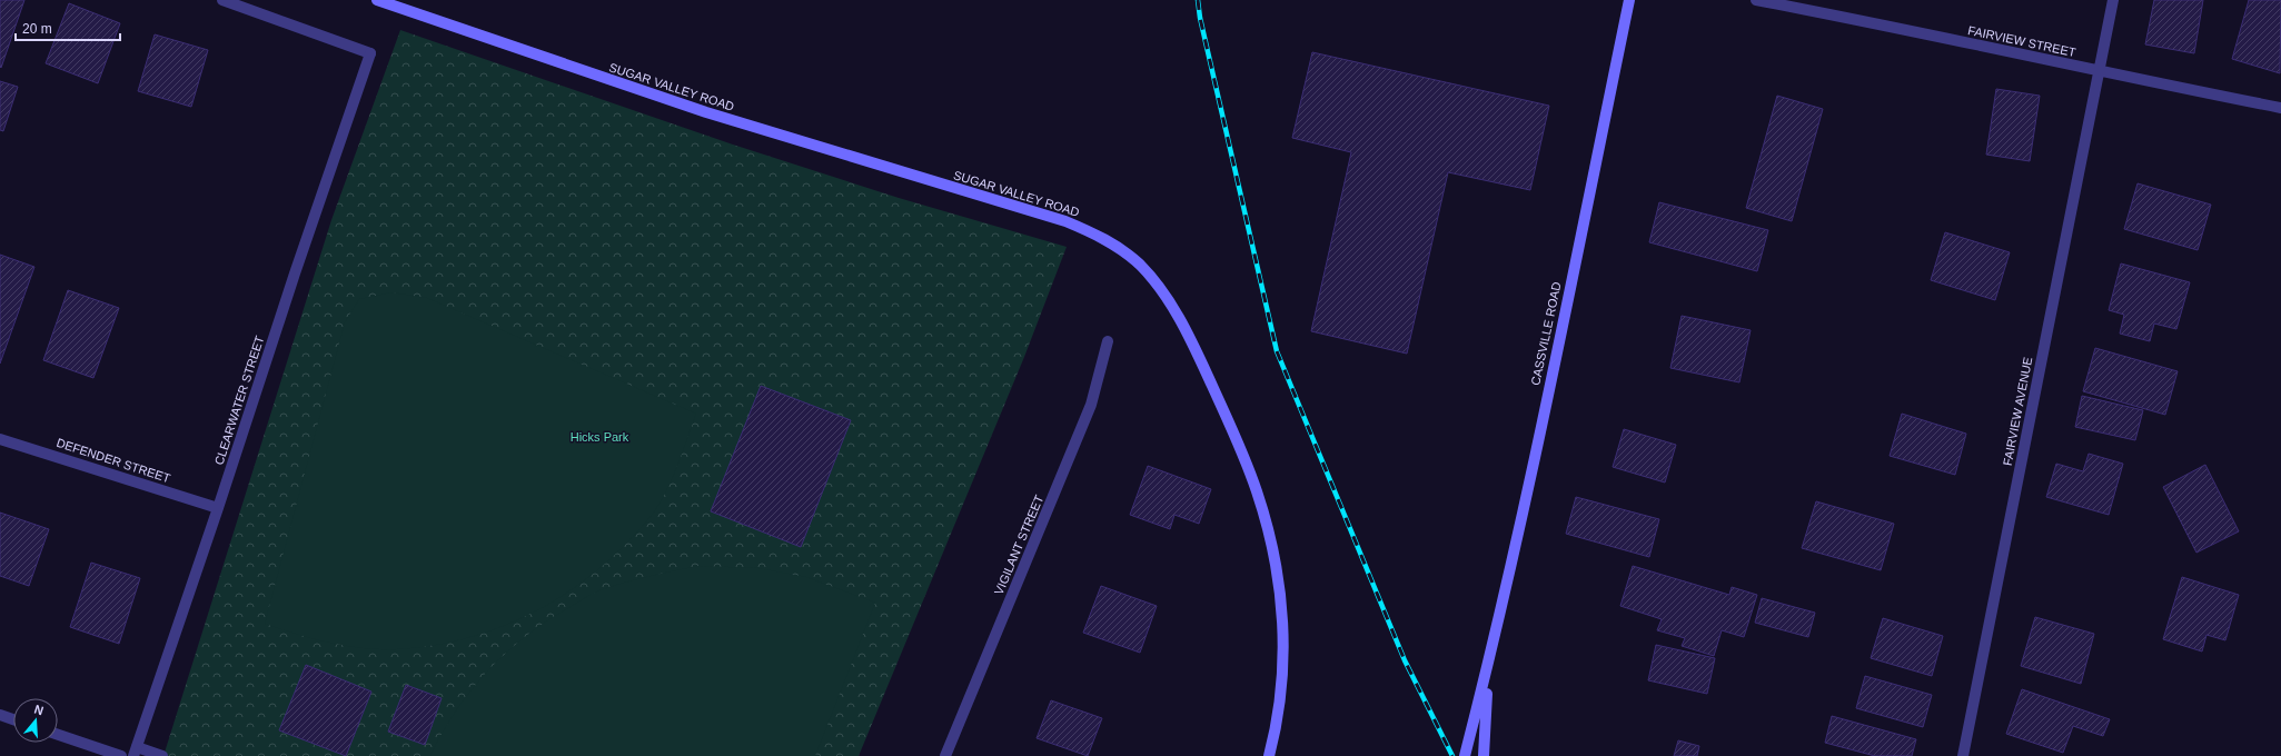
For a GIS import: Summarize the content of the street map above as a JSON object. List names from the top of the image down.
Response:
{
  "streets": {
    "street": [
      "FAIRVIEW STREET",
      "SUGAR VALLEY ROAD",
      "CASSVILLE ROAD",
      "CLEARWATER STREET",
      "FAIRVIEW AVENUE",
      "DEFENDER STREET",
      "VIGILANT STREET"
    ]
  },
  "crossings": [
    ["FAIRVIEW STREET", "FAIRVIEW AVENUE"],
    ["CLEARWATER STREET", "DEFENDER STREET"]
  ],
  "parks": ["Hicks Park"],
  "scale_bar": "20 m",
  "north": "top"
}
